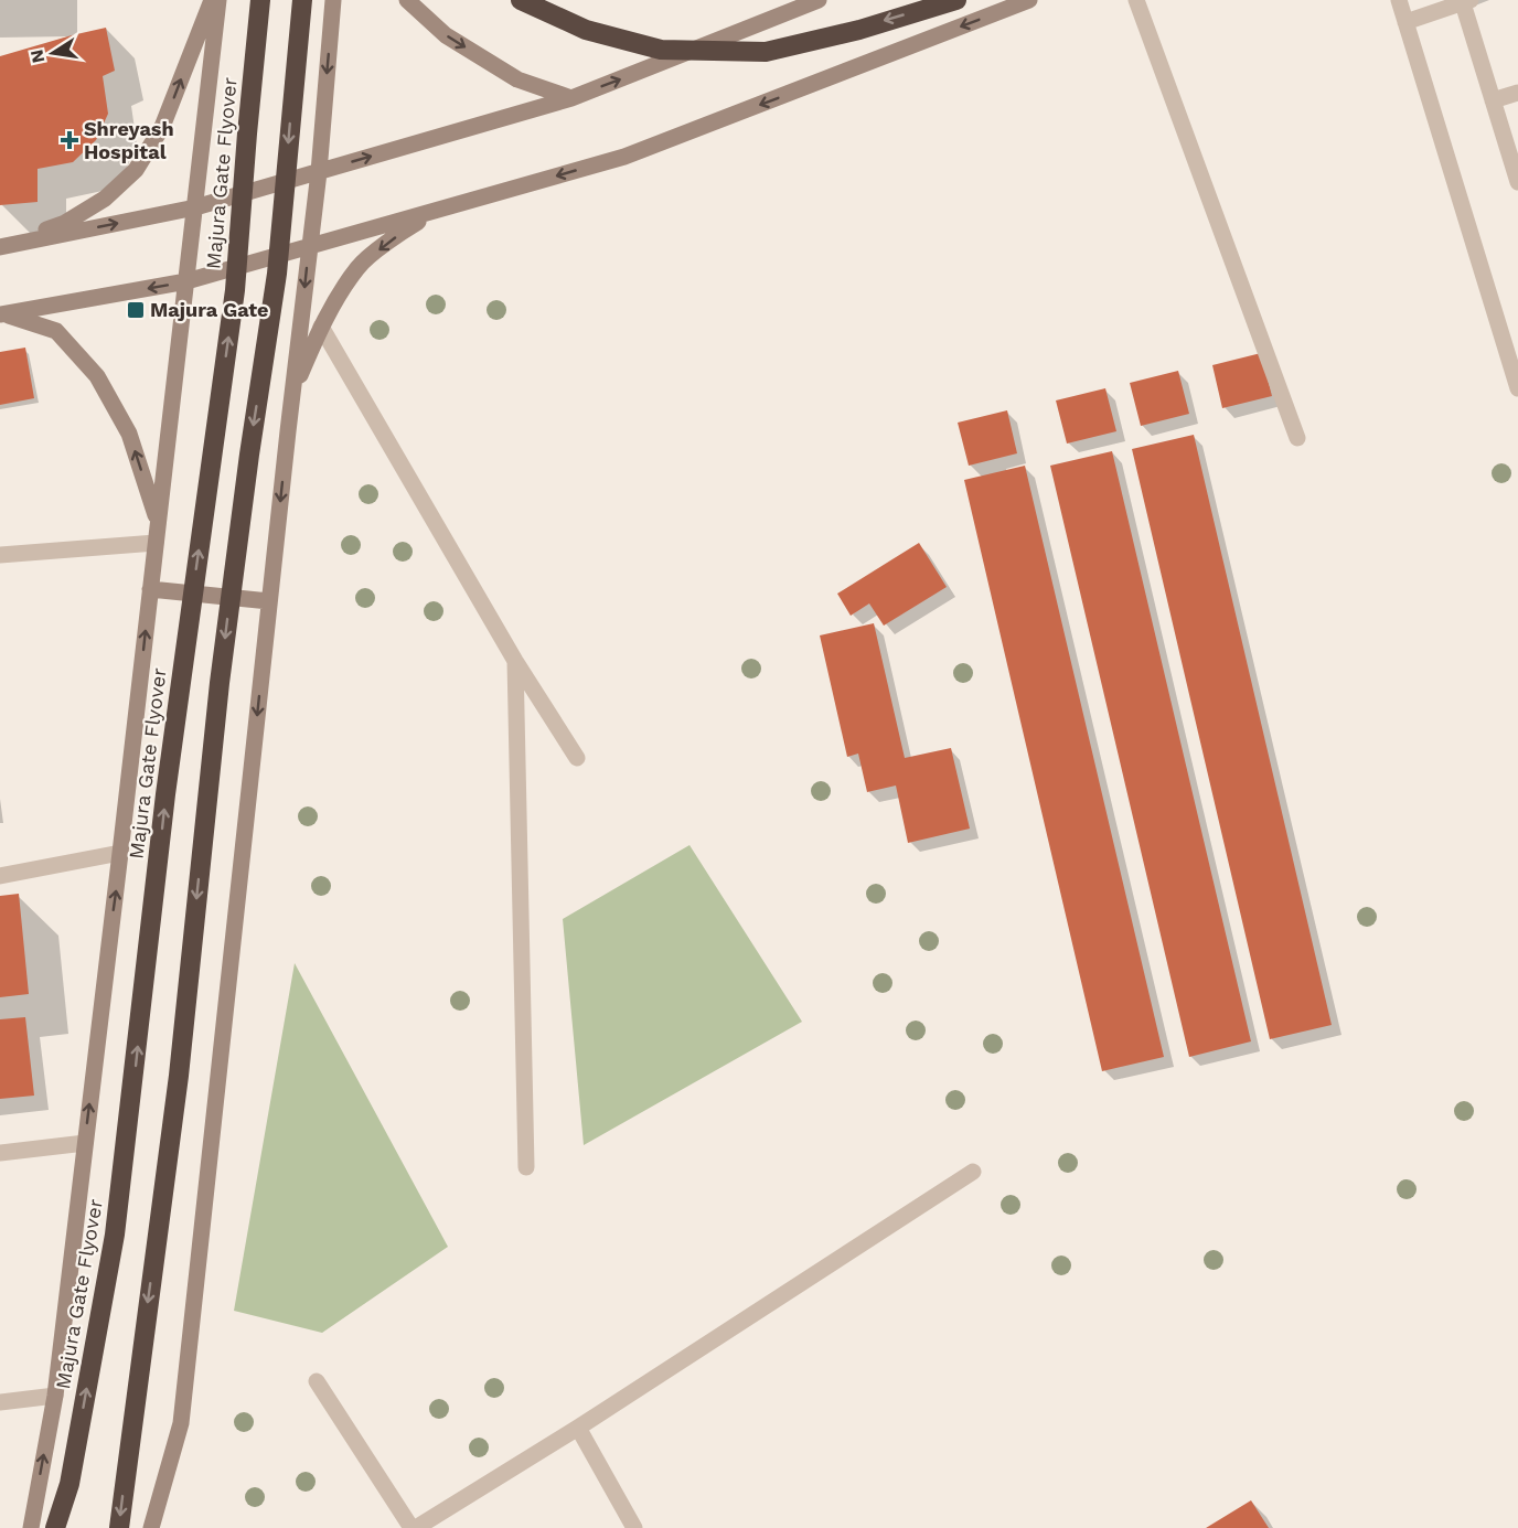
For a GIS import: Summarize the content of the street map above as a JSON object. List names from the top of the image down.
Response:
{
  "streets": {
    "highway": ["Majura Gate Flyover"]
  },
  "places": {
    "health": ["Shreyash Hospital"],
    "transit": ["Majura Gate"]
  },
  "north": "left"
}
